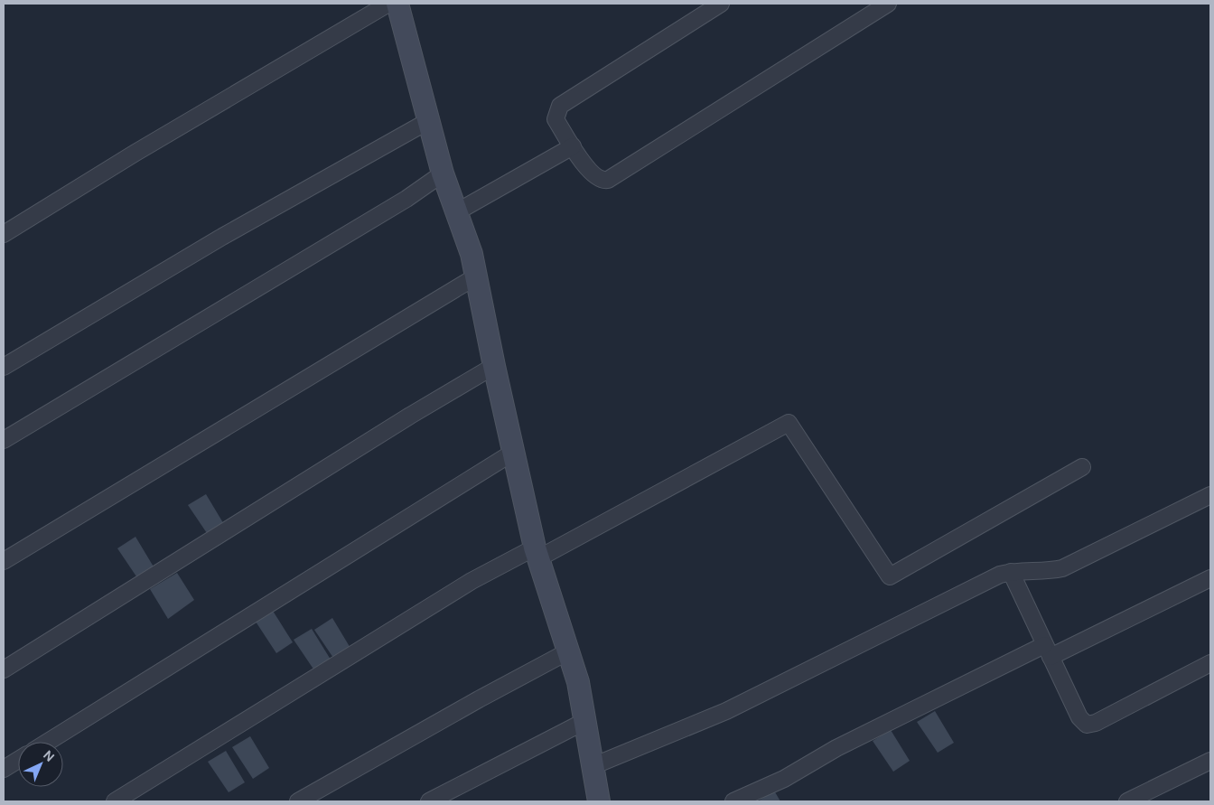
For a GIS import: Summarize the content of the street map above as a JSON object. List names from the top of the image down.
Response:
{
  "north": "top right"
}
